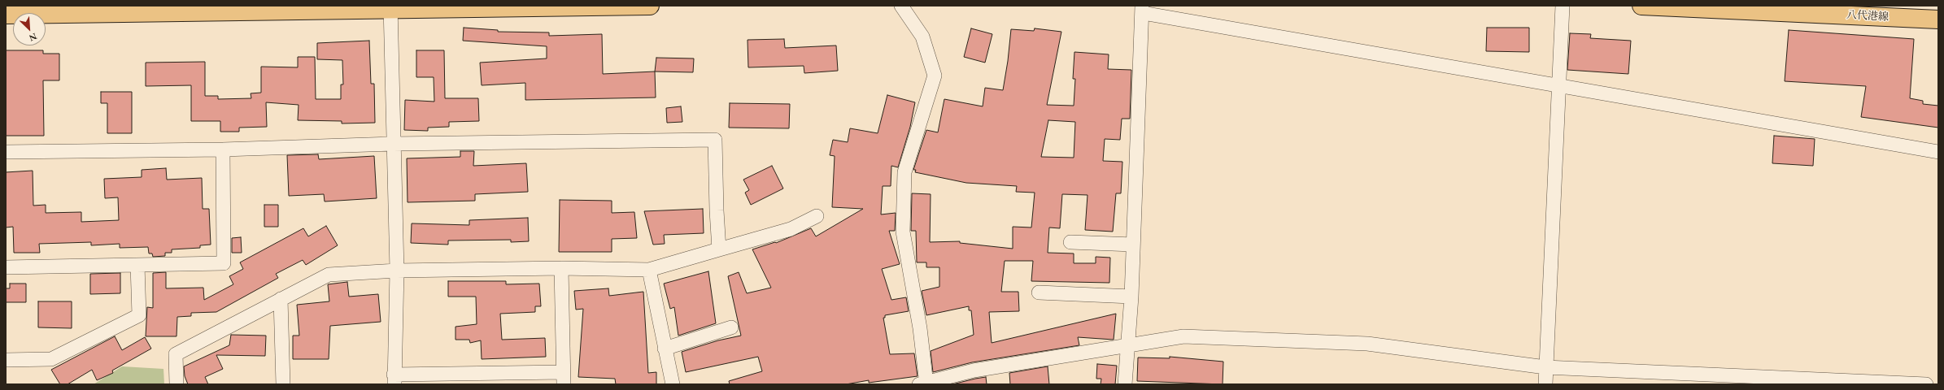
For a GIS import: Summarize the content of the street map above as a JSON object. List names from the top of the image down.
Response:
{
  "streets": {
    "main road": ["八代港線"]
  },
  "north": "bottom right"
}
